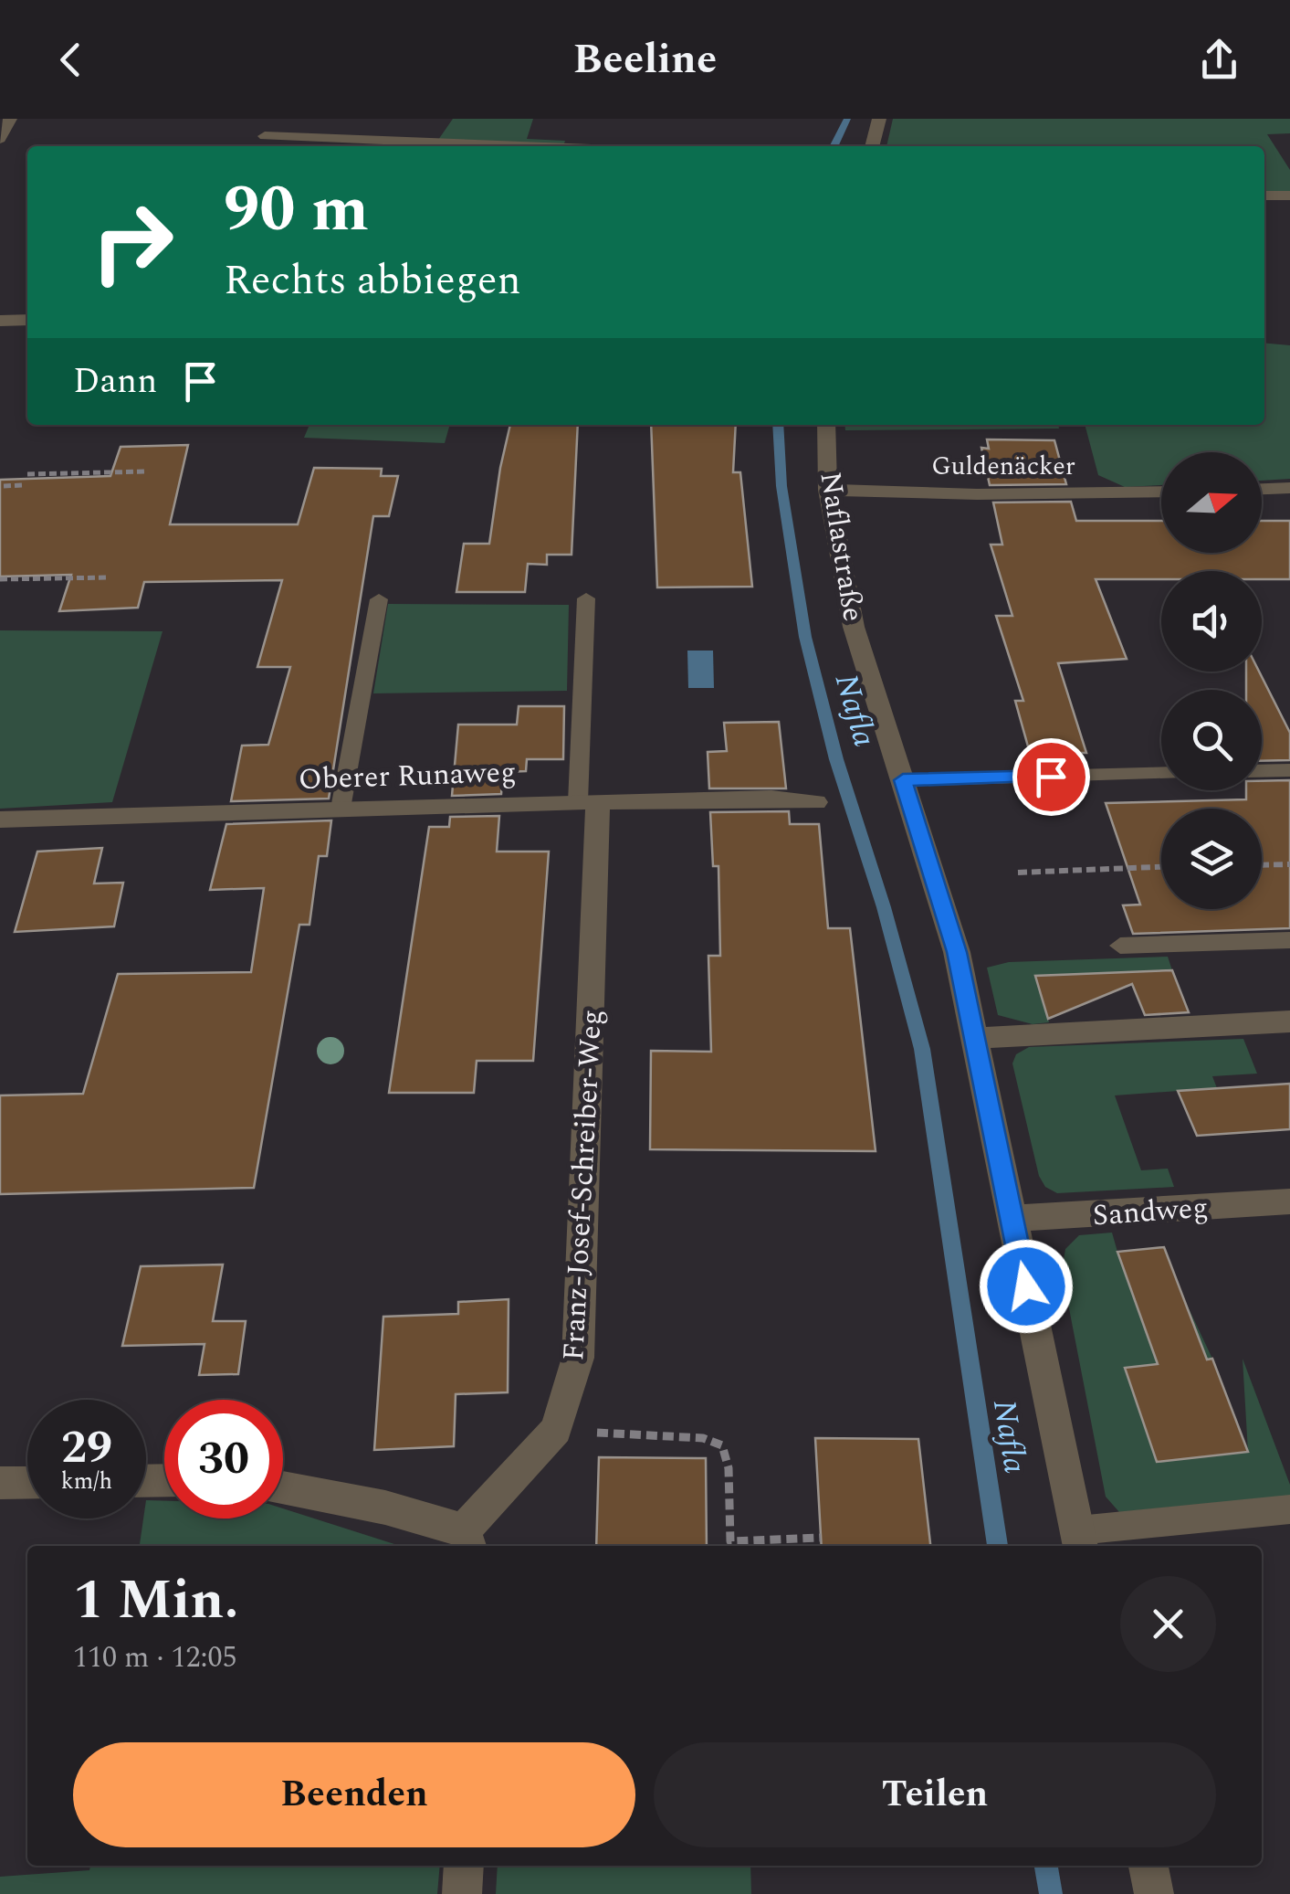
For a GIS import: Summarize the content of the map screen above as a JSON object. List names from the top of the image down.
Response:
{
  "streets": {
    "street": [
      "Guldenäcker",
      "Naflastraße",
      "Oberer Runaweg",
      "Franz-Josef-Schreiber-Weg",
      "Sandweg"
    ]
  },
  "crossings": [
    ["Guldenäcker", "Naflastraße"],
    ["Naflastraße", "Sandweg"],
    ["Oberer Runaweg", "Franz-Josef-Schreiber-Weg"]
  ],
  "water": ["Nafla"],
  "north": "right",
  "page": {
    "header": "Beeline",
    "turn": ["90 m", "Rechts abbiegen"],
    "then": "Dann",
    "speed": "29 km/h",
    "limit": "30",
    "heading": ["1 Min.", "110 m · 12:05"],
    "buttons": ["Beenden", "Teilen"]
  }
}
